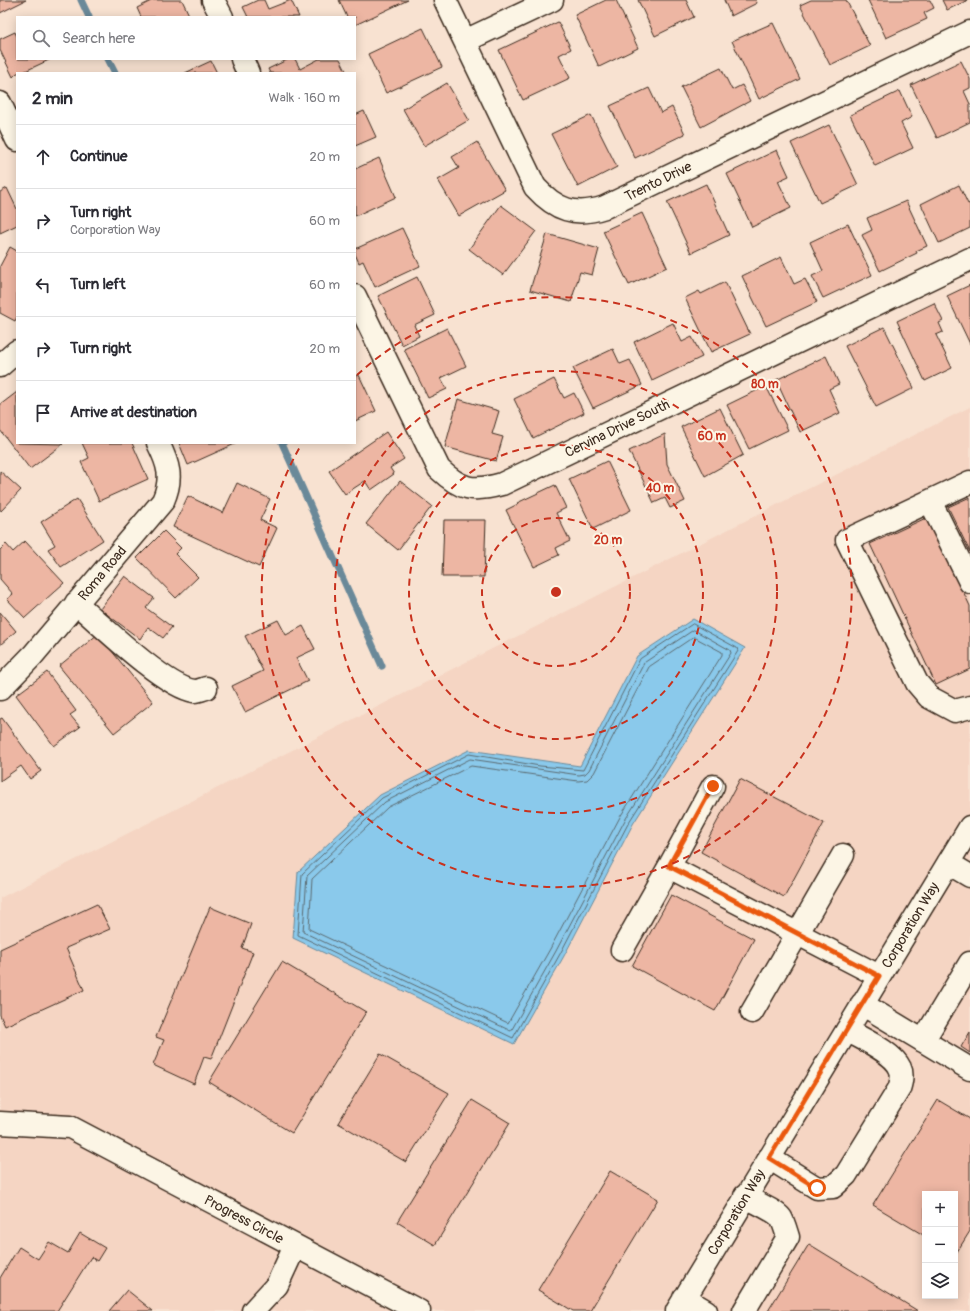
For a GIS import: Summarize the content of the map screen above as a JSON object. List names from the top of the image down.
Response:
{
  "streets": {
    "street": [
      "Trento Drive",
      "Cervina Drive South",
      "Roma Road",
      "Corporation Way",
      "Progress Circle"
    ]
  },
  "page": {
    "search": "Search here",
    "heading": ["2 min", "Walk · 160 m"],
    "list": [
      ["Continue", "20 m"],
      ["Turn right", "Corporation Way", "60 m"],
      ["Turn left", "60 m"],
      ["Turn right", "20 m"],
      "Arrive at destination"
    ],
    "map_buttons": ["+", "−"]
  },
  "rings": [
    "80 m",
    "60 m",
    "40 m",
    "20 m"
  ]
}
